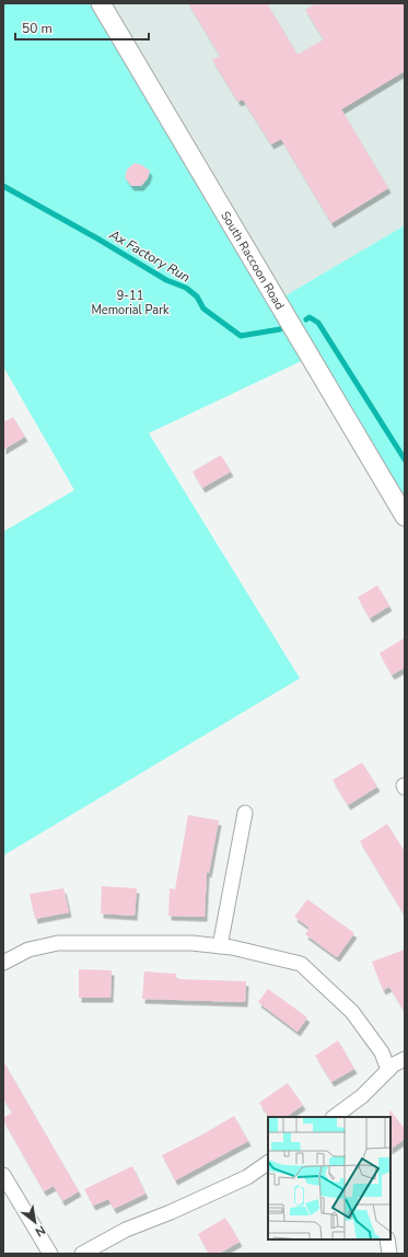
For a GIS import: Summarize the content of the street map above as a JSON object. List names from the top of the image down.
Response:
{
  "streets": {
    "street": ["South Raccoon Road"]
  },
  "water": ["Ax Factory Run"],
  "parks": ["9-11 Memorial Park"],
  "scale_bar": "50 m",
  "north": "bottom right"
}
